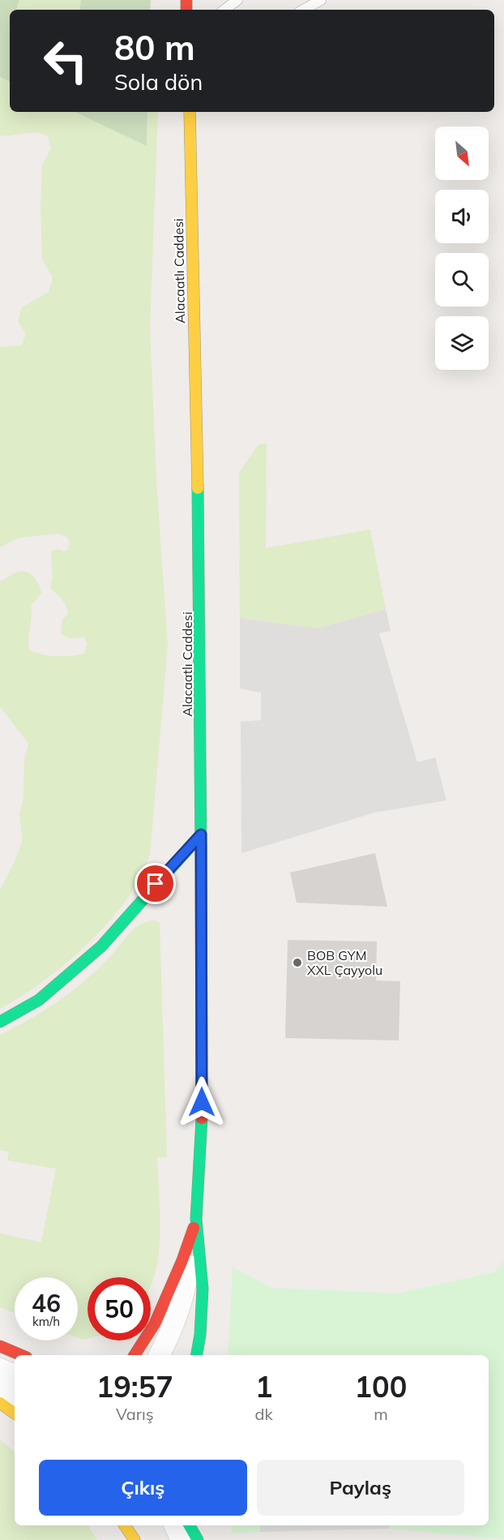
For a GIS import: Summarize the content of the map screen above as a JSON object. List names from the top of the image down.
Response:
{
  "streets": {
    "main road": ["Alacaatlı Caddesi"]
  },
  "places": ["BOB GYM XXL Çayyolu"],
  "north": "bottom right",
  "page": {
    "turn": ["80 m", "Sola dön"],
    "speed": "46 km/h",
    "limit": "50",
    "eta": [
      "19:57",
      "Varış",
      "1",
      "dk",
      "100",
      "m"
    ],
    "buttons": ["Çıkış", "Paylaş"]
  }
}
